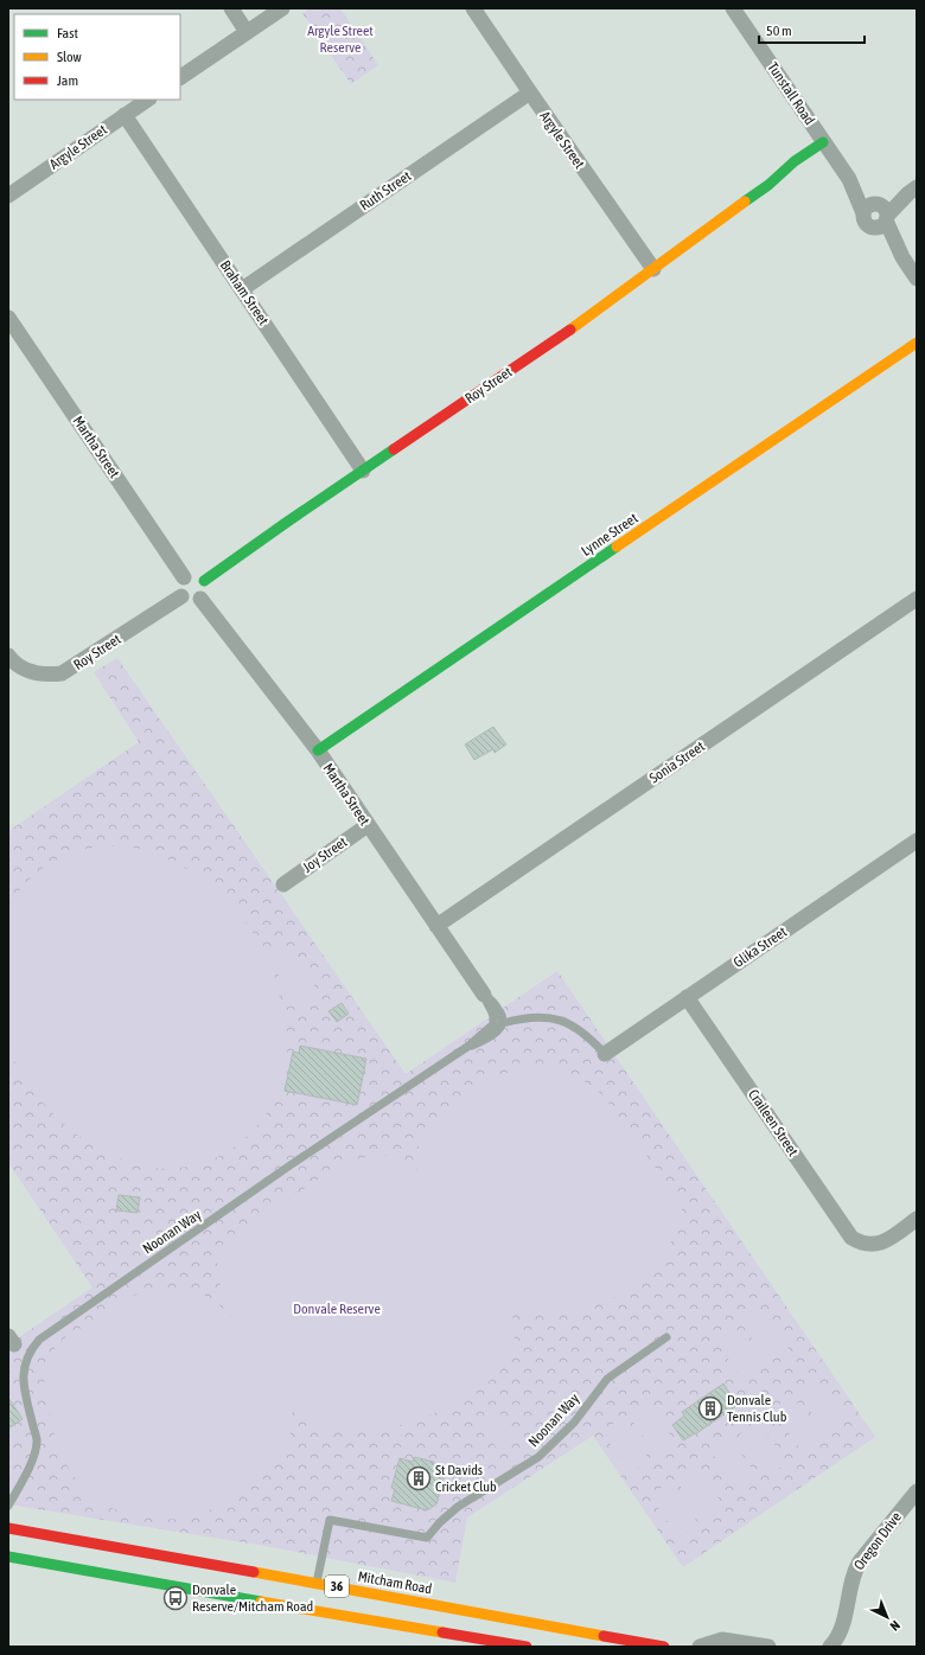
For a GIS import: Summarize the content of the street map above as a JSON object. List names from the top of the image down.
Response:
{
  "streets": {
    "street": [
      "Tunstall Road",
      "Argyle Street",
      "Ruth Street",
      "Braham Street",
      "Roy Street",
      "Martha Street",
      "Lynne Street",
      "Sonia Street",
      "Joy Street",
      "Glika Street",
      "Craileen Street",
      "Oregon Drive",
      "Mitcham Road",
      "36"
    ],
    "lane": ["Noonan Way"]
  },
  "crossings": [
    ["Tunstall Road", "Roy Street"],
    ["Argyle Street", "Ruth Street"],
    ["Argyle Street", "Braham Street"],
    ["Argyle Street", "Roy Street"],
    ["Ruth Street", "Braham Street"],
    ["Braham Street", "Roy Street"],
    ["Roy Street", "Martha Street"],
    ["Martha Street", "Lynne Street"],
    ["Martha Street", "Sonia Street"],
    ["Martha Street", "Joy Street"],
    ["Martha Street", "Noonan Way"],
    ["Glika Street", "Craileen Street"],
    ["Noonan Way", "Mitcham Road"]
  ],
  "parks": ["Argyle Street Reserve", "Donvale Reserve"],
  "places": {
    "building": ["Donvale Tennis Club", "St Davids Cricket Club"],
    "bus stop": ["Donvale Reserve/Mitcham Road"]
  },
  "legend": ["Fast", "Slow", "Jam"],
  "scale_bar": "50 m",
  "north": "bottom right"
}
